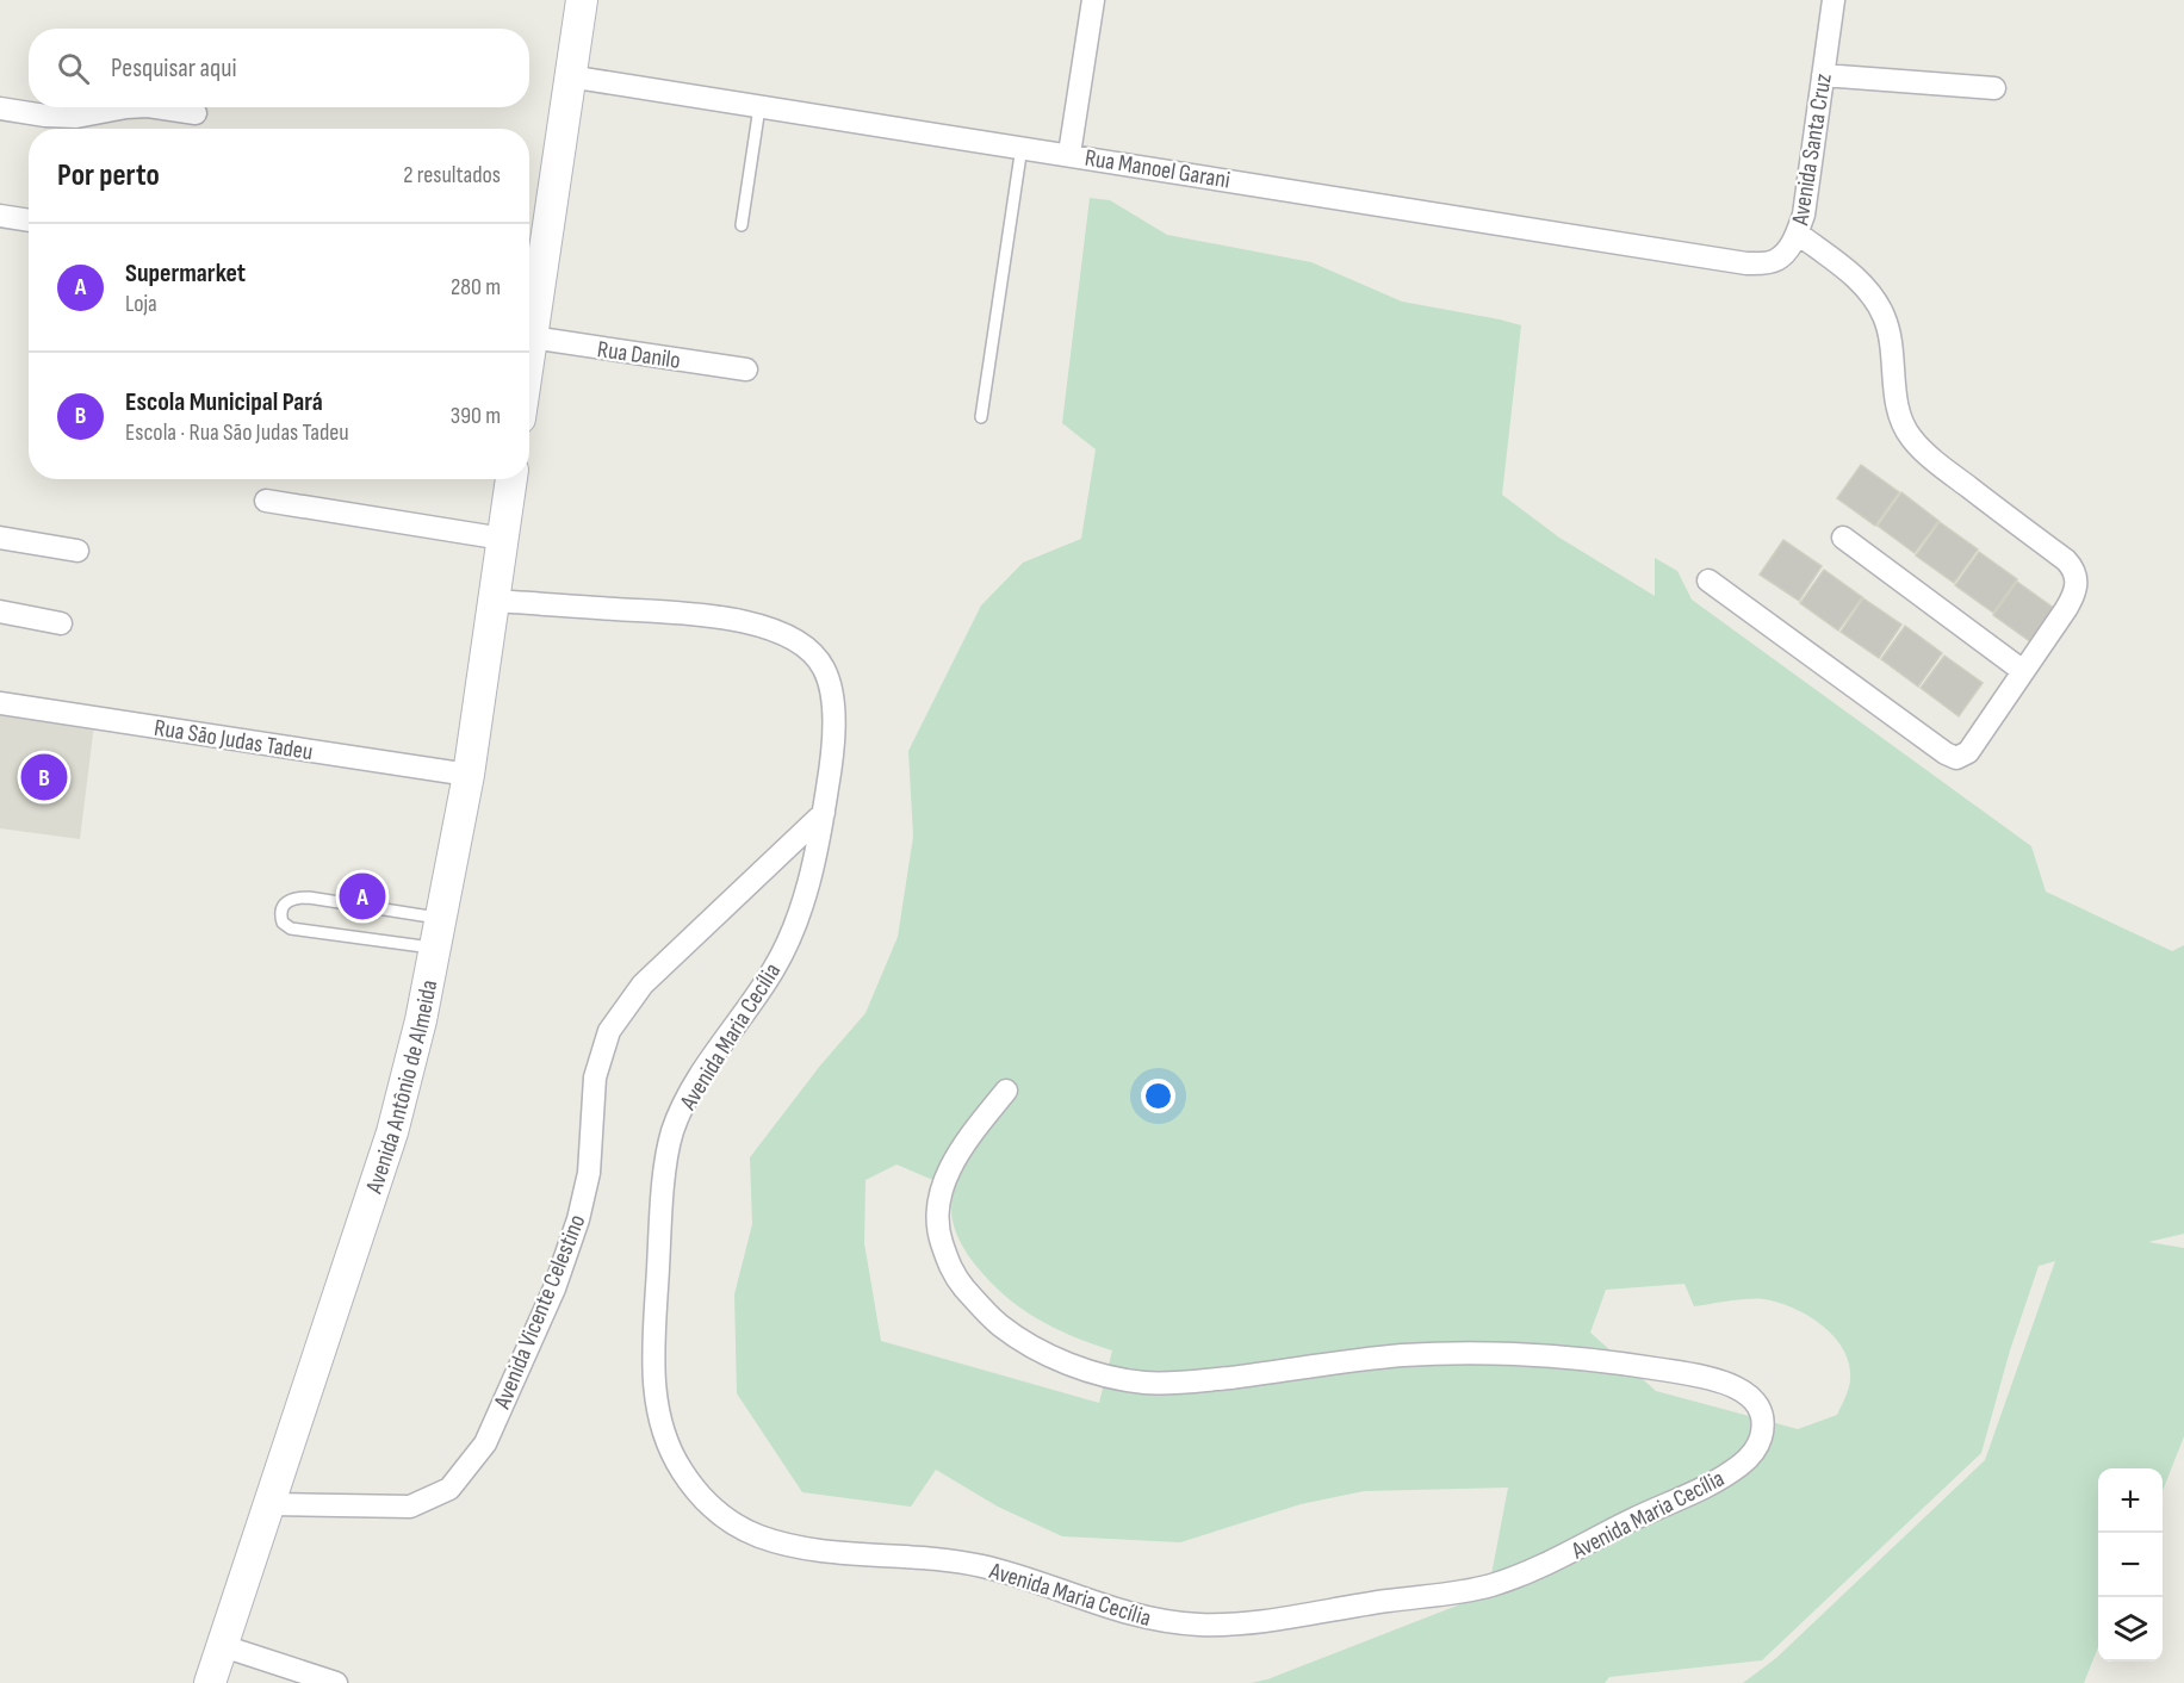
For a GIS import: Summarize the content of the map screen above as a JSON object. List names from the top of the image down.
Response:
{
  "streets": {
    "street": [
      "Avenida Santa Cruz",
      "Rua Manoel Garani",
      "Rua Danilo",
      "Rua São Judas Tadeu",
      "Avenida Maria Cecília",
      "Avenida Antônio de Almeida",
      "Avenida Vicente Celestino"
    ]
  },
  "crossings": [
    ["Avenida Santa Cruz", "Rua Manoel Garani"],
    ["Rua São Judas Tadeu", "Avenida Antônio de Almeida"],
    ["Avenida Maria Cecília", "Avenida Antônio de Almeida"],
    ["Avenida Maria Cecília", "Avenida Vicente Celestino"],
    ["Avenida Antônio de Almeida", "Avenida Vicente Celestino"]
  ],
  "page": {
    "search": "Pesquisar aqui",
    "heading": ["Por perto", "2 resultados"],
    "list": [
      {
        "mark": "A",
        "name": "Supermarket",
        "note": "Loja",
        "value": "280 m"
      },
      {
        "mark": "B",
        "name": "Escola Municipal Pará",
        "note": "Escola · Rua São Judas Tadeu",
        "value": "390 m"
      }
    ],
    "pins": ["B", "A"],
    "map_buttons": ["+", "−"]
  }
}
